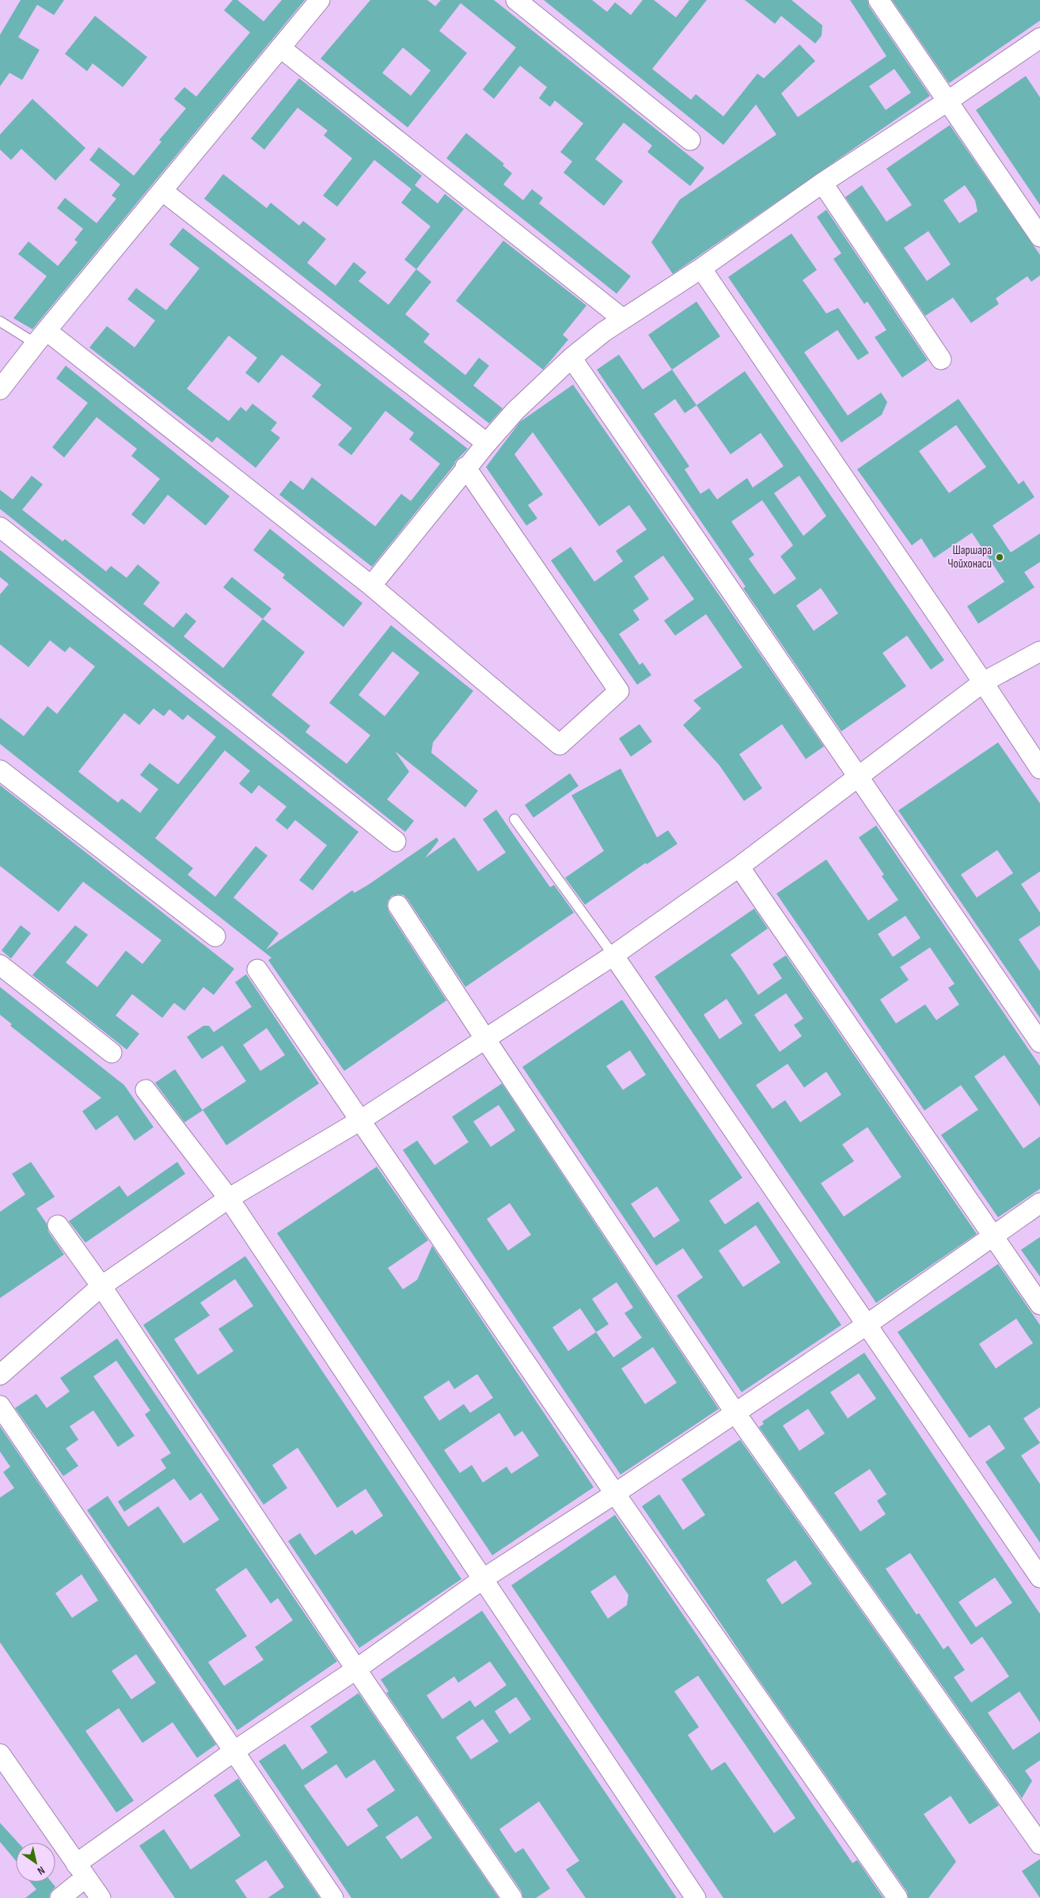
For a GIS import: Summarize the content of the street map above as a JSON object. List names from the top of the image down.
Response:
{
  "places": ["Шаршара Чойхонаси"],
  "north": "bottom right"
}
